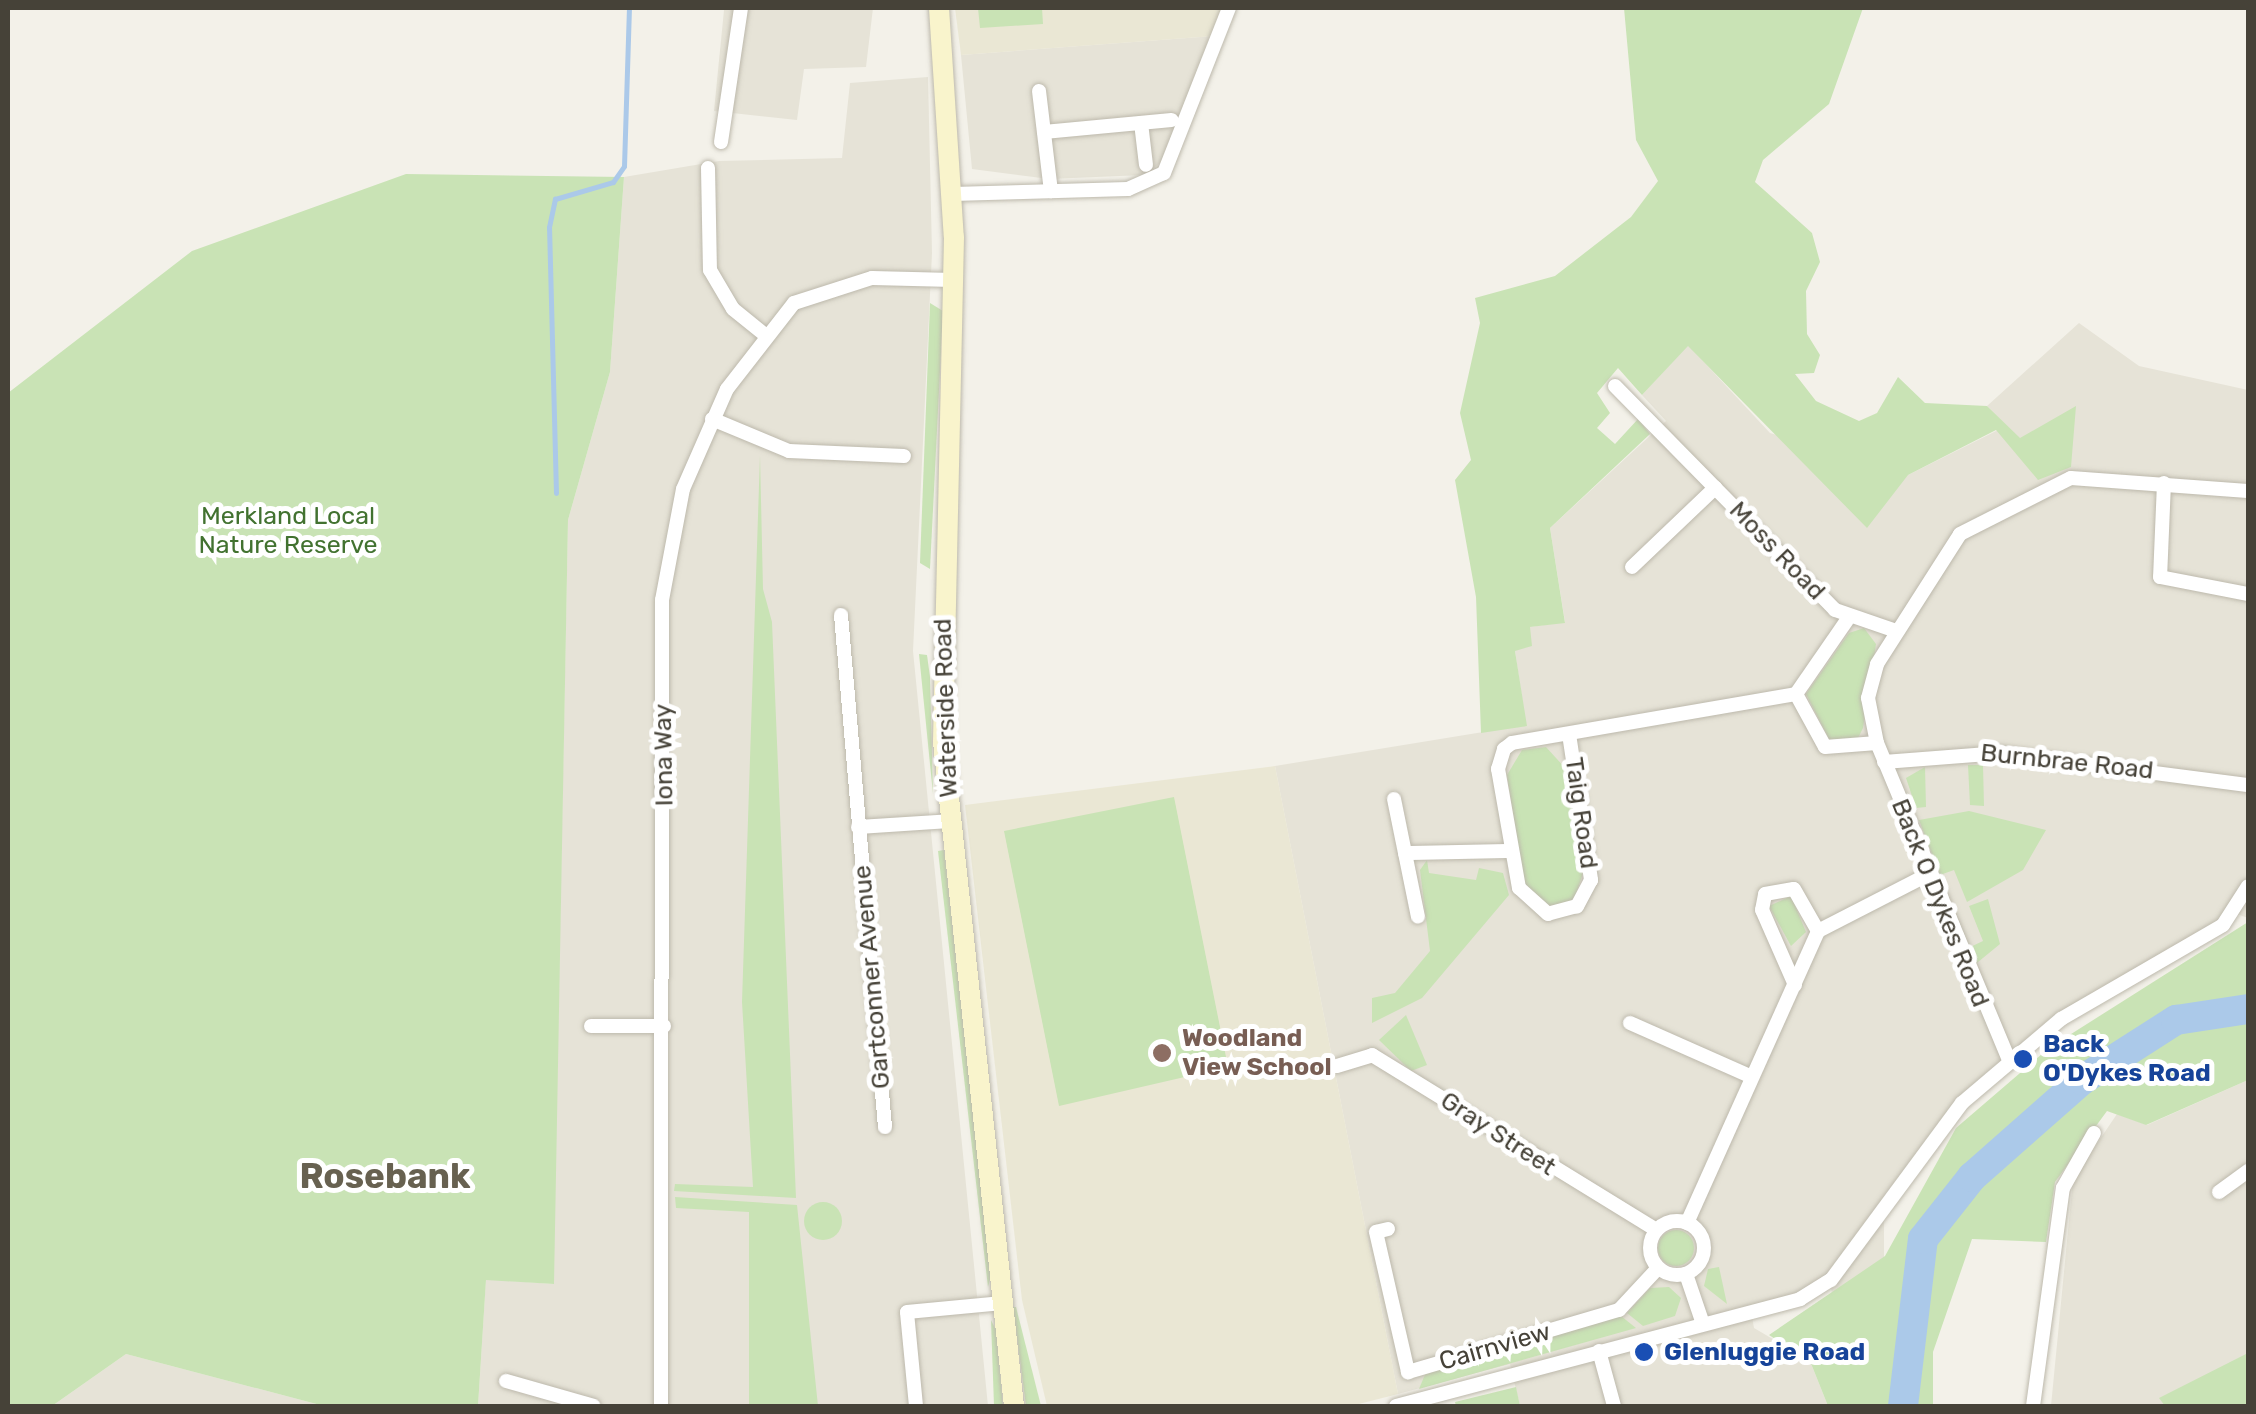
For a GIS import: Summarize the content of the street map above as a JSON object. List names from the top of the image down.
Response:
{
  "streets": {
    "main road": ["Waterside Road"],
    "street": [
      "Moss Road",
      "Iona Way",
      "Burnbrae Road",
      "Taig Road",
      "Back O Dykes Road",
      "Gartconner Avenue",
      "Gray Street",
      "Cairnview"
    ]
  },
  "crossings": [
    ["Moss Road", "Back O Dykes Road"],
    ["Waterside Road", "Iona Way"],
    ["Waterside Road", "Gartconner Avenue"],
    ["Burnbrae Road", "Back O Dykes Road"],
    ["Gray Street", "Cairnview"]
  ],
  "districts": ["Rosebank"],
  "parks": ["Merkland Local Nature Reserve"],
  "places": ["Woodland View School", "Back O'Dykes Road", "Glenluggie Road"]
}
